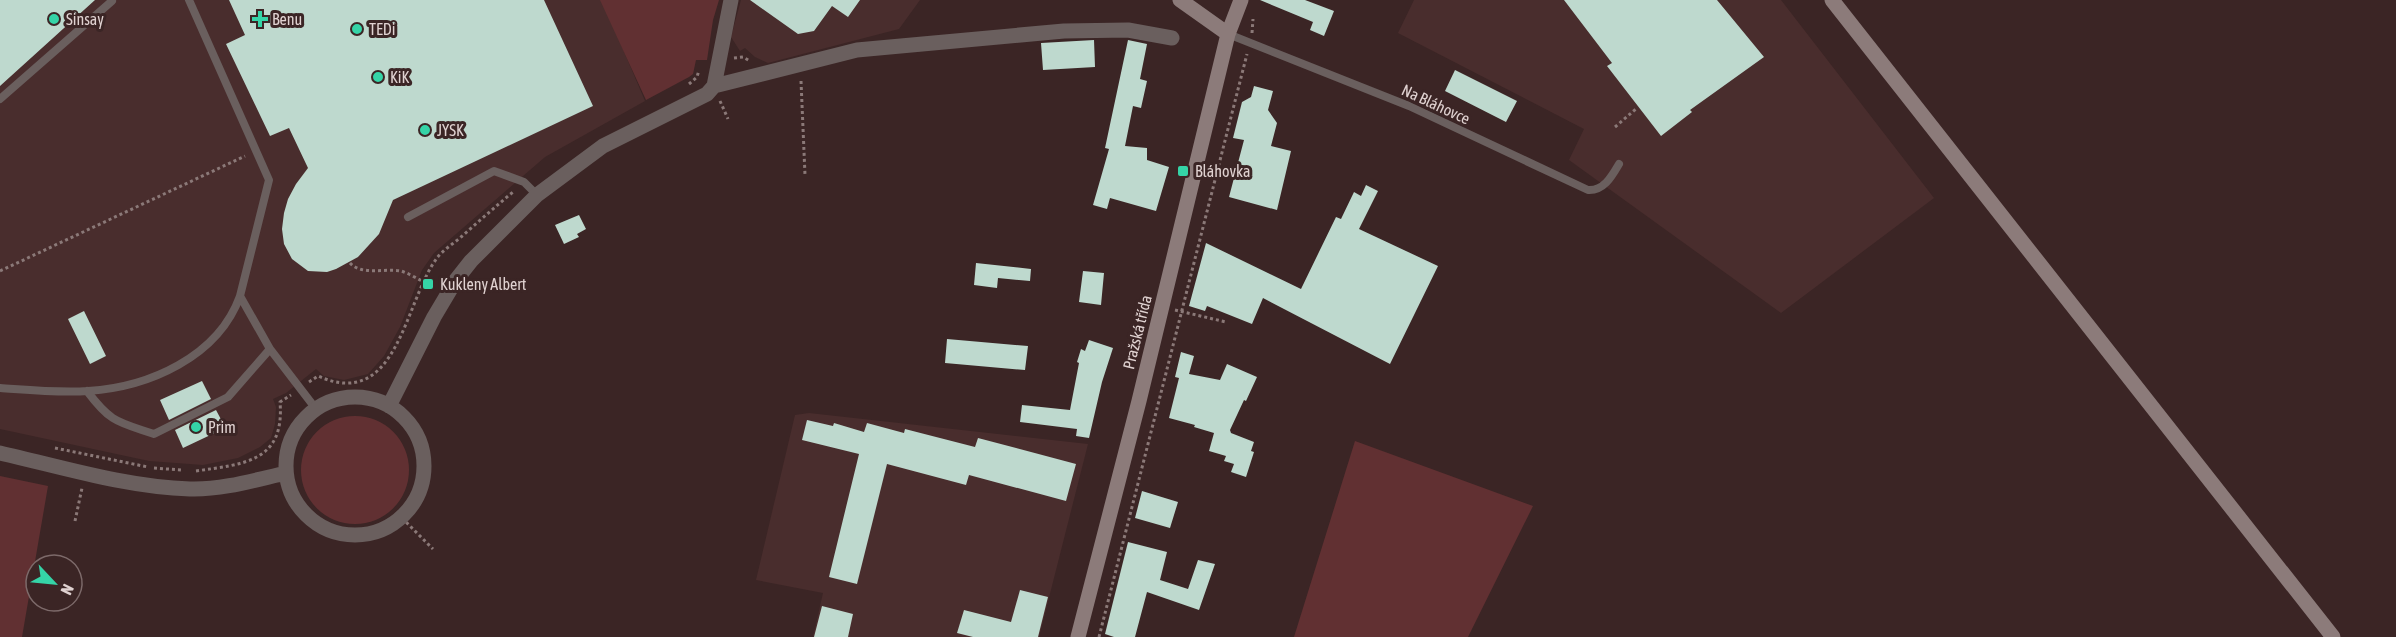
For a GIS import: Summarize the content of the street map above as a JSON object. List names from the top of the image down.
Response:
{
  "streets": {
    "main road": ["Pražská třída"],
    "lane": ["Na Bláhovce"]
  },
  "crossings": [
    ["Na Bláhovce", "Pražská třída"]
  ],
  "places": {
    "other": [
      "Sinsay",
      "TEDi",
      "KiK",
      "JYSK",
      "Prim"
    ],
    "health": ["Benu"],
    "transit": ["Bláhovka", "Kukleny Albert"]
  },
  "north": "bottom right"
}
